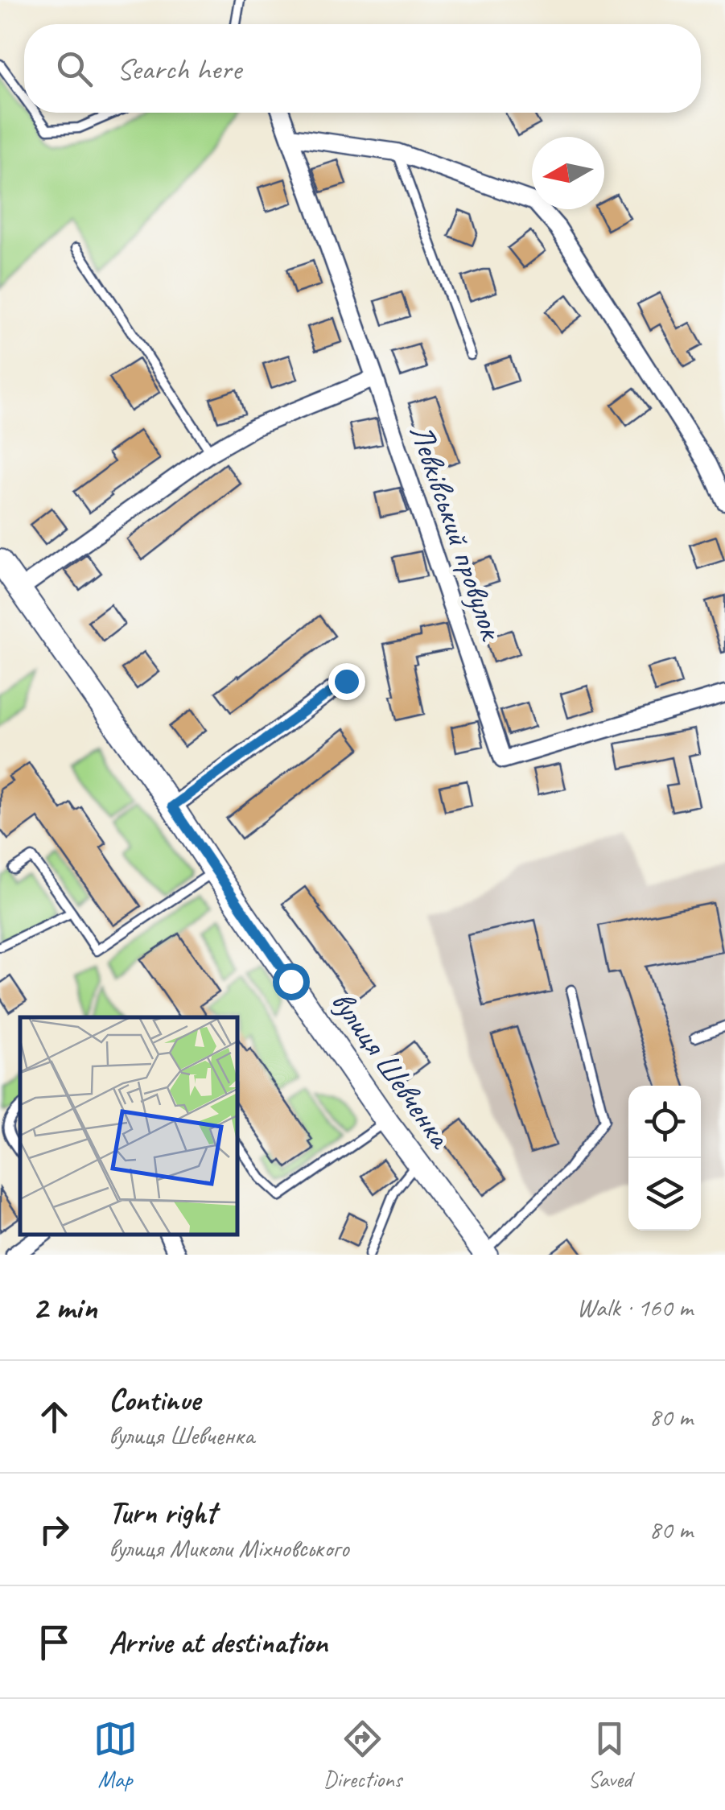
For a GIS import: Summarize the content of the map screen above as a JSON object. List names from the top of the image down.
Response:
{
  "streets": {
    "street": ["Левківський провулок", "вулиця Шевченка"]
  },
  "north": "left",
  "page": {
    "search": "Search here",
    "heading": ["2 min", "Walk · 160 m"],
    "list": [
      ["Continue", "вулиця Шевченка", "80 m"],
      ["Turn right", "вулиця Миколи Міхновського", "80 m"],
      "Arrive at destination"
    ],
    "nav": ["Map", "Directions", "Saved"]
  }
}
